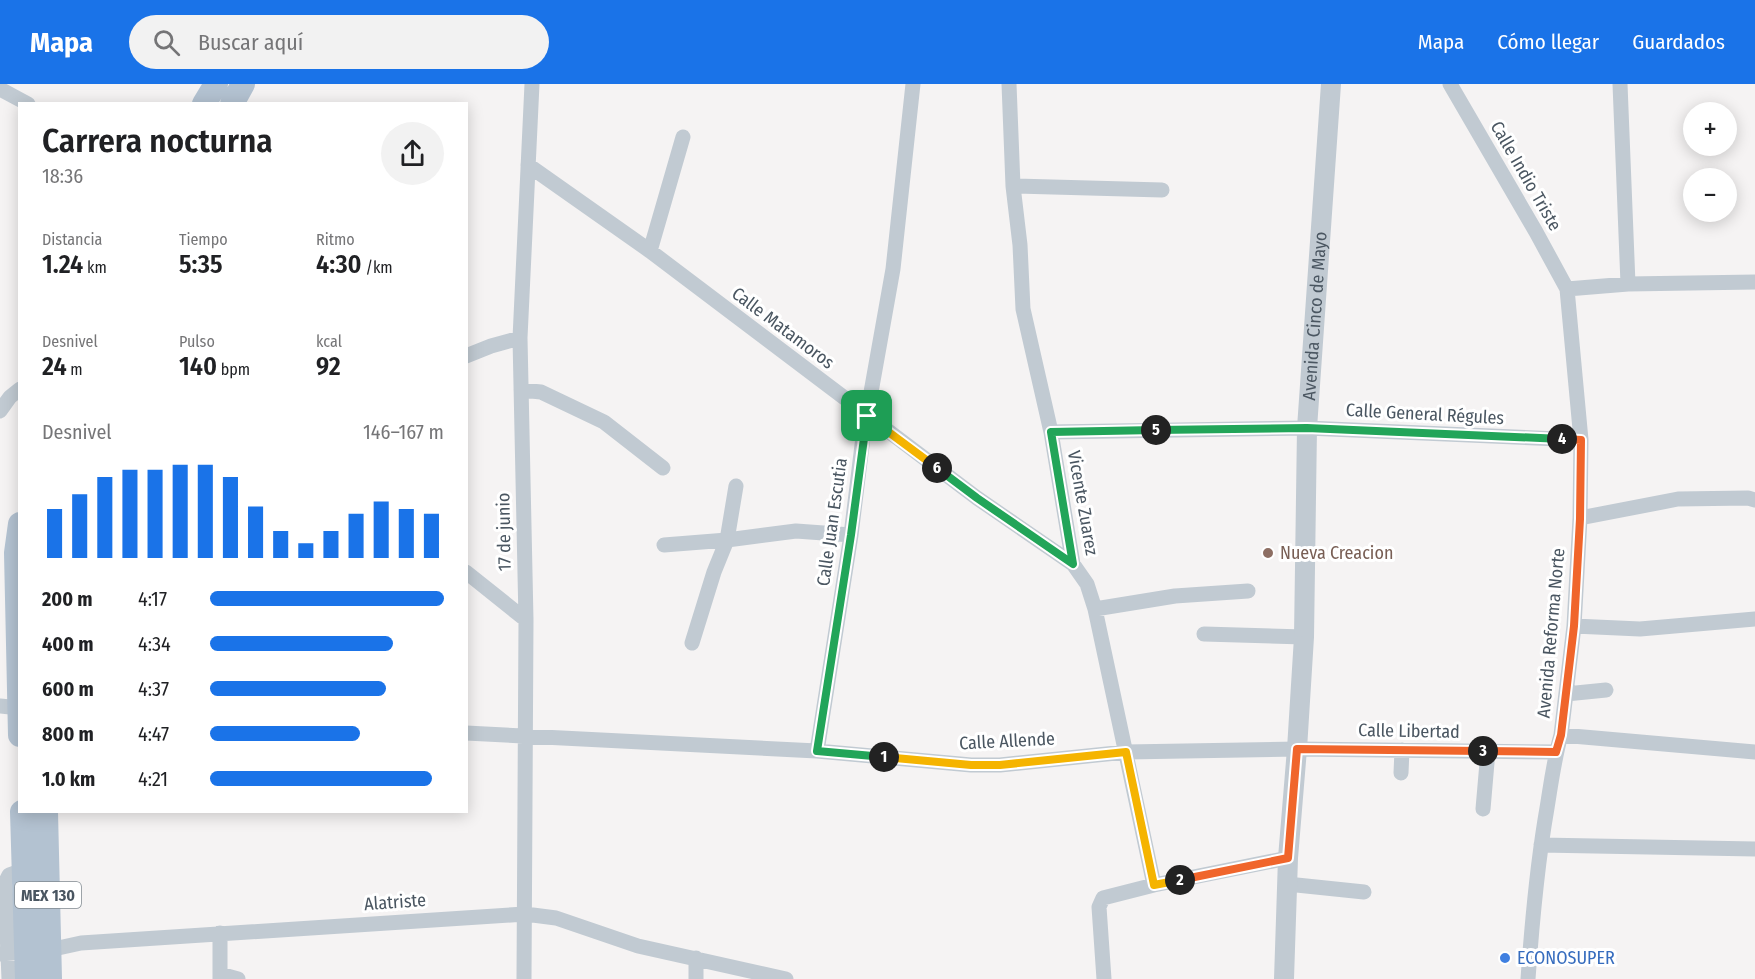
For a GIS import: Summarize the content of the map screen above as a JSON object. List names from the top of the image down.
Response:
{
  "streets": {
    "main road": ["MEX 130"],
    "street": [
      "Calle Indio Triste",
      "Avenida Cinco de Mayo",
      "Calle Matamoros",
      "Calle General Régules",
      "Vicente Zuarez",
      "Calle Juan Escutia",
      "17 de junio",
      "Avenida Reforma Norte",
      "Calle Libertad",
      "Calle Allende",
      "Alatriste"
    ]
  },
  "crossings": [
    ["Calle Indio Triste", "Avenida Reforma Norte"],
    ["Avenida Cinco de Mayo", "Calle General Régules"],
    ["Avenida Cinco de Mayo", "Calle Libertad"],
    ["Avenida Cinco de Mayo", "Calle Allende"],
    ["Calle Matamoros", "Vicente Zuarez"],
    ["Calle Matamoros", "Calle Juan Escutia"],
    ["Calle Matamoros", "17 de junio"],
    ["Calle General Régules", "Vicente Zuarez"],
    ["Calle General Régules", "Avenida Reforma Norte"],
    ["Vicente Zuarez", "Calle Allende"],
    ["Calle Juan Escutia", "Calle Allende"],
    ["17 de junio", "Calle Allende"],
    ["17 de junio", "Alatriste"],
    ["Avenida Reforma Norte", "Calle Libertad"],
    ["Calle Libertad", "Calle Allende"],
    ["MEX 130", "Alatriste"]
  ],
  "places": ["Nueva Creacion", "ECONOSUPER"],
  "page": {
    "header": "Mapa",
    "search": "Buscar aquí",
    "nav": ["Mapa", "Cómo llegar", "Guardados"],
    "map_buttons": ["+", "−"],
    "heading": ["Carrera nocturna", "18:36"],
    "stats": [
      ["Distancia", "1.24 km"],
      ["Tiempo", "5:35"],
      ["Ritmo", "4:30 /km"],
      ["Desnivel", "24 m"],
      ["Pulso", "140 bpm"],
      ["kcal", "92"]
    ],
    "chart": ["Desnivel", "146–167 m"],
    "pins": [
      "5",
      "4",
      "6",
      "3",
      "1",
      "2"
    ],
    "list": [
      {
        "name": "200 m",
        "note": "4:17"
      },
      {
        "name": "400 m",
        "note": "4:34"
      },
      {
        "name": "600 m",
        "note": "4:37"
      },
      {
        "name": "800 m",
        "note": "4:47"
      },
      {
        "name": "1.0 km",
        "note": "4:21"
      }
    ]
  }
}
